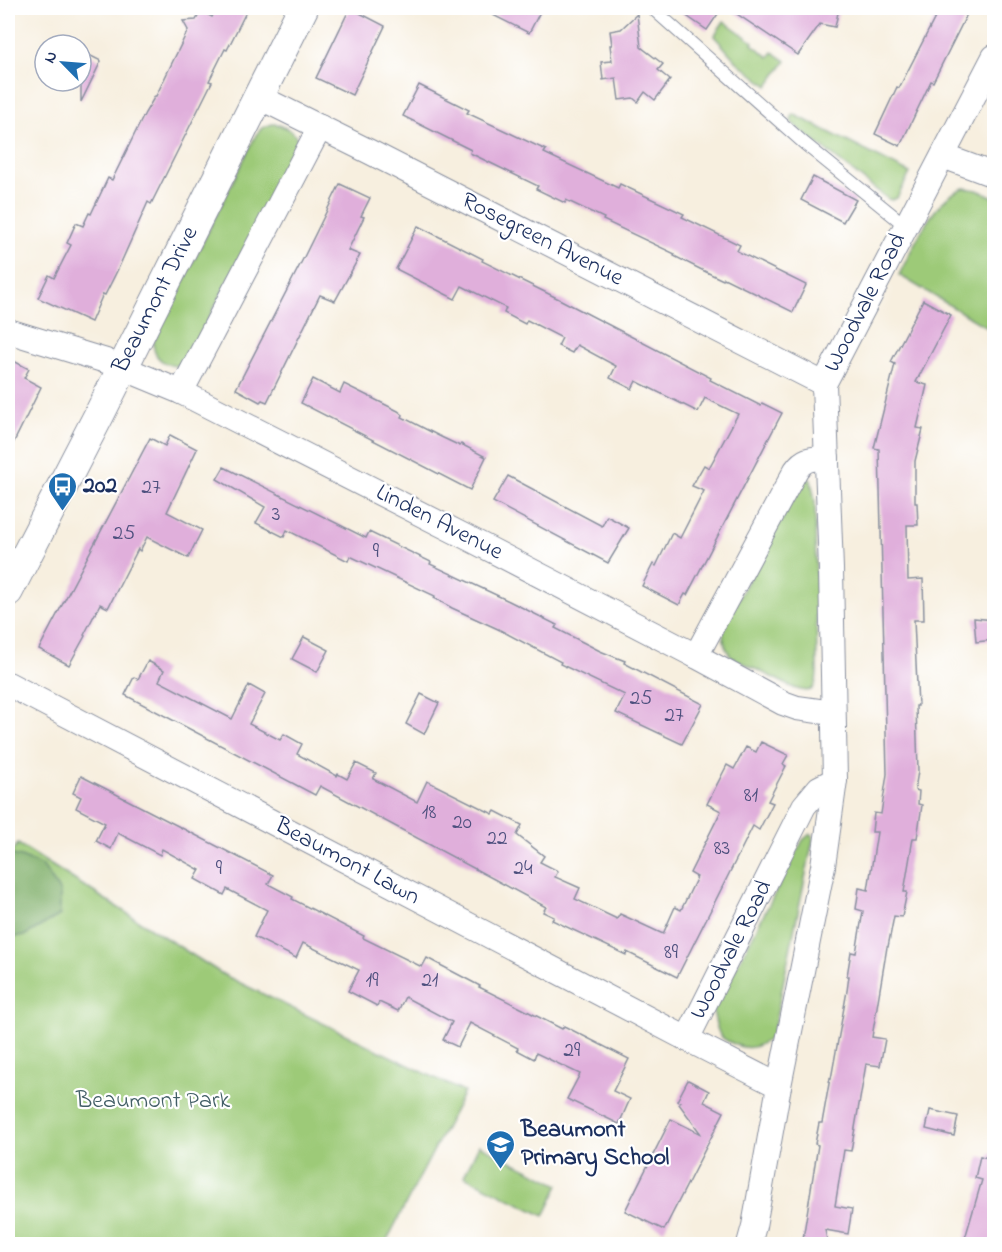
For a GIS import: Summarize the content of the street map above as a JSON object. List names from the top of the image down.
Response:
{
  "streets": {
    "street": [
      "Rosegreen Avenue",
      "Beaumont Drive",
      "Woodvale Road",
      "Linden Avenue",
      "Beaumont Lawn"
    ]
  },
  "crossings": [
    ["Rosegreen Avenue", "Beaumont Drive"],
    ["Rosegreen Avenue", "Woodvale Road"],
    ["Beaumont Drive", "Linden Avenue"],
    ["Woodvale Road", "Beaumont Lawn"]
  ],
  "parks": ["Beaumont Park"],
  "places": {
    "bus stop": ["202"],
    "school or university": ["Beaumont Primary School"]
  },
  "house_numbers": [
    "27",
    "3",
    "25",
    "9",
    "25",
    "27",
    "81",
    "18",
    "20",
    "22",
    "83",
    "9",
    "24",
    "89",
    "19",
    "21",
    "29"
  ],
  "north": "top left"
}
